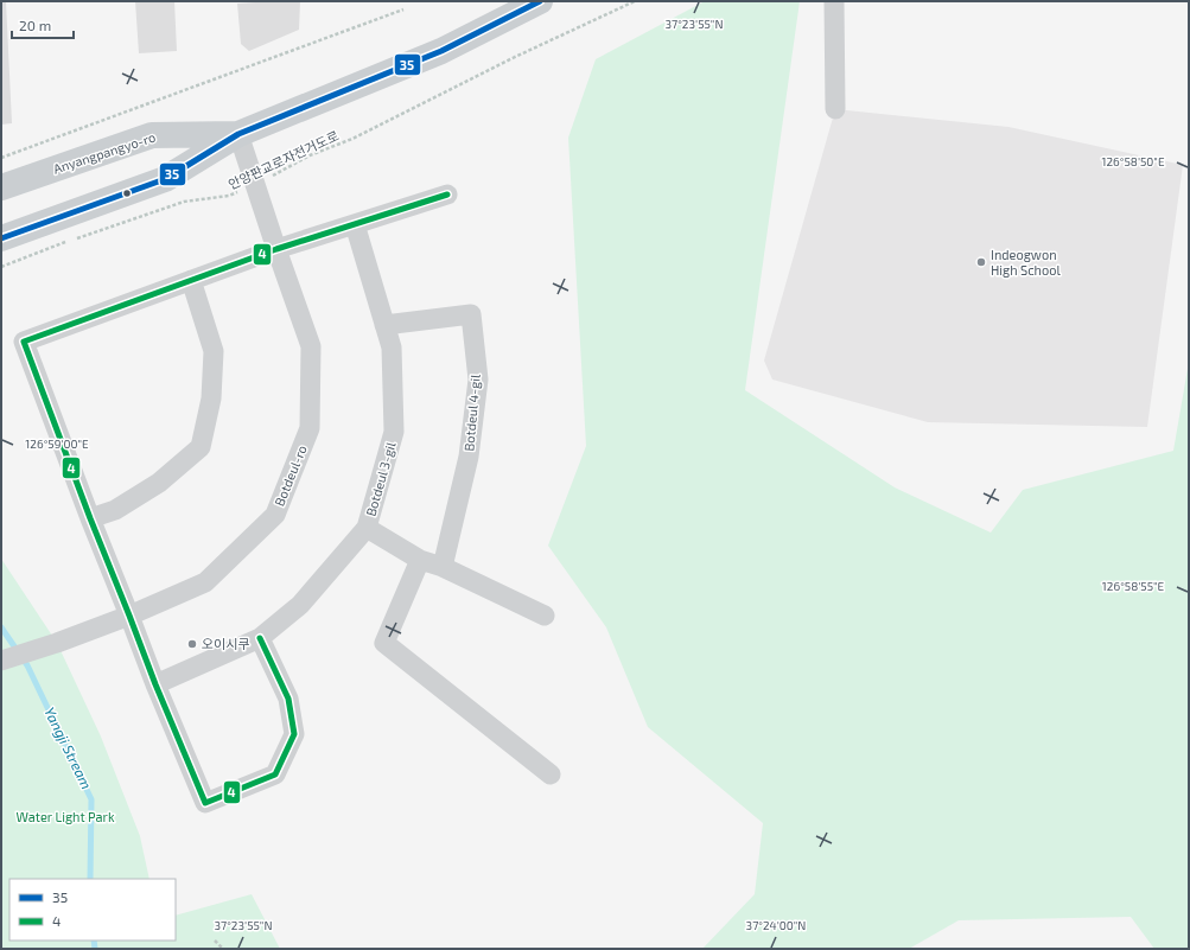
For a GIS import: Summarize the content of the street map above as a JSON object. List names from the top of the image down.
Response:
{
  "streets": {
    "main road": ["Anyangpangyo-ro"],
    "street": ["Botdeul 4-gil", "Botdeul-ro", "Botdeul 3-gil"],
    "path": ["안양판교로자전거도로"]
  },
  "crossings": [
    ["Anyangpangyo-ro", "Botdeul-ro"],
    ["안양판교로자전거도로", "Botdeul-ro"],
    ["Botdeul 4-gil", "Botdeul 3-gil"]
  ],
  "water": ["Yangji Stream"],
  "parks": ["Water Light Park"],
  "places": ["Indeogwon High School", "오이시쿠"],
  "lines": ["transit line 35", "transit line 4"],
  "legend": ["35", "4"],
  "scale_bar": "20 m",
  "coordinates": [
    "37°23'55\"N",
    "126°58'50\"E",
    "126°59'00\"E",
    "126°58'55\"E",
    "37°24'00\"N"
  ]
}
